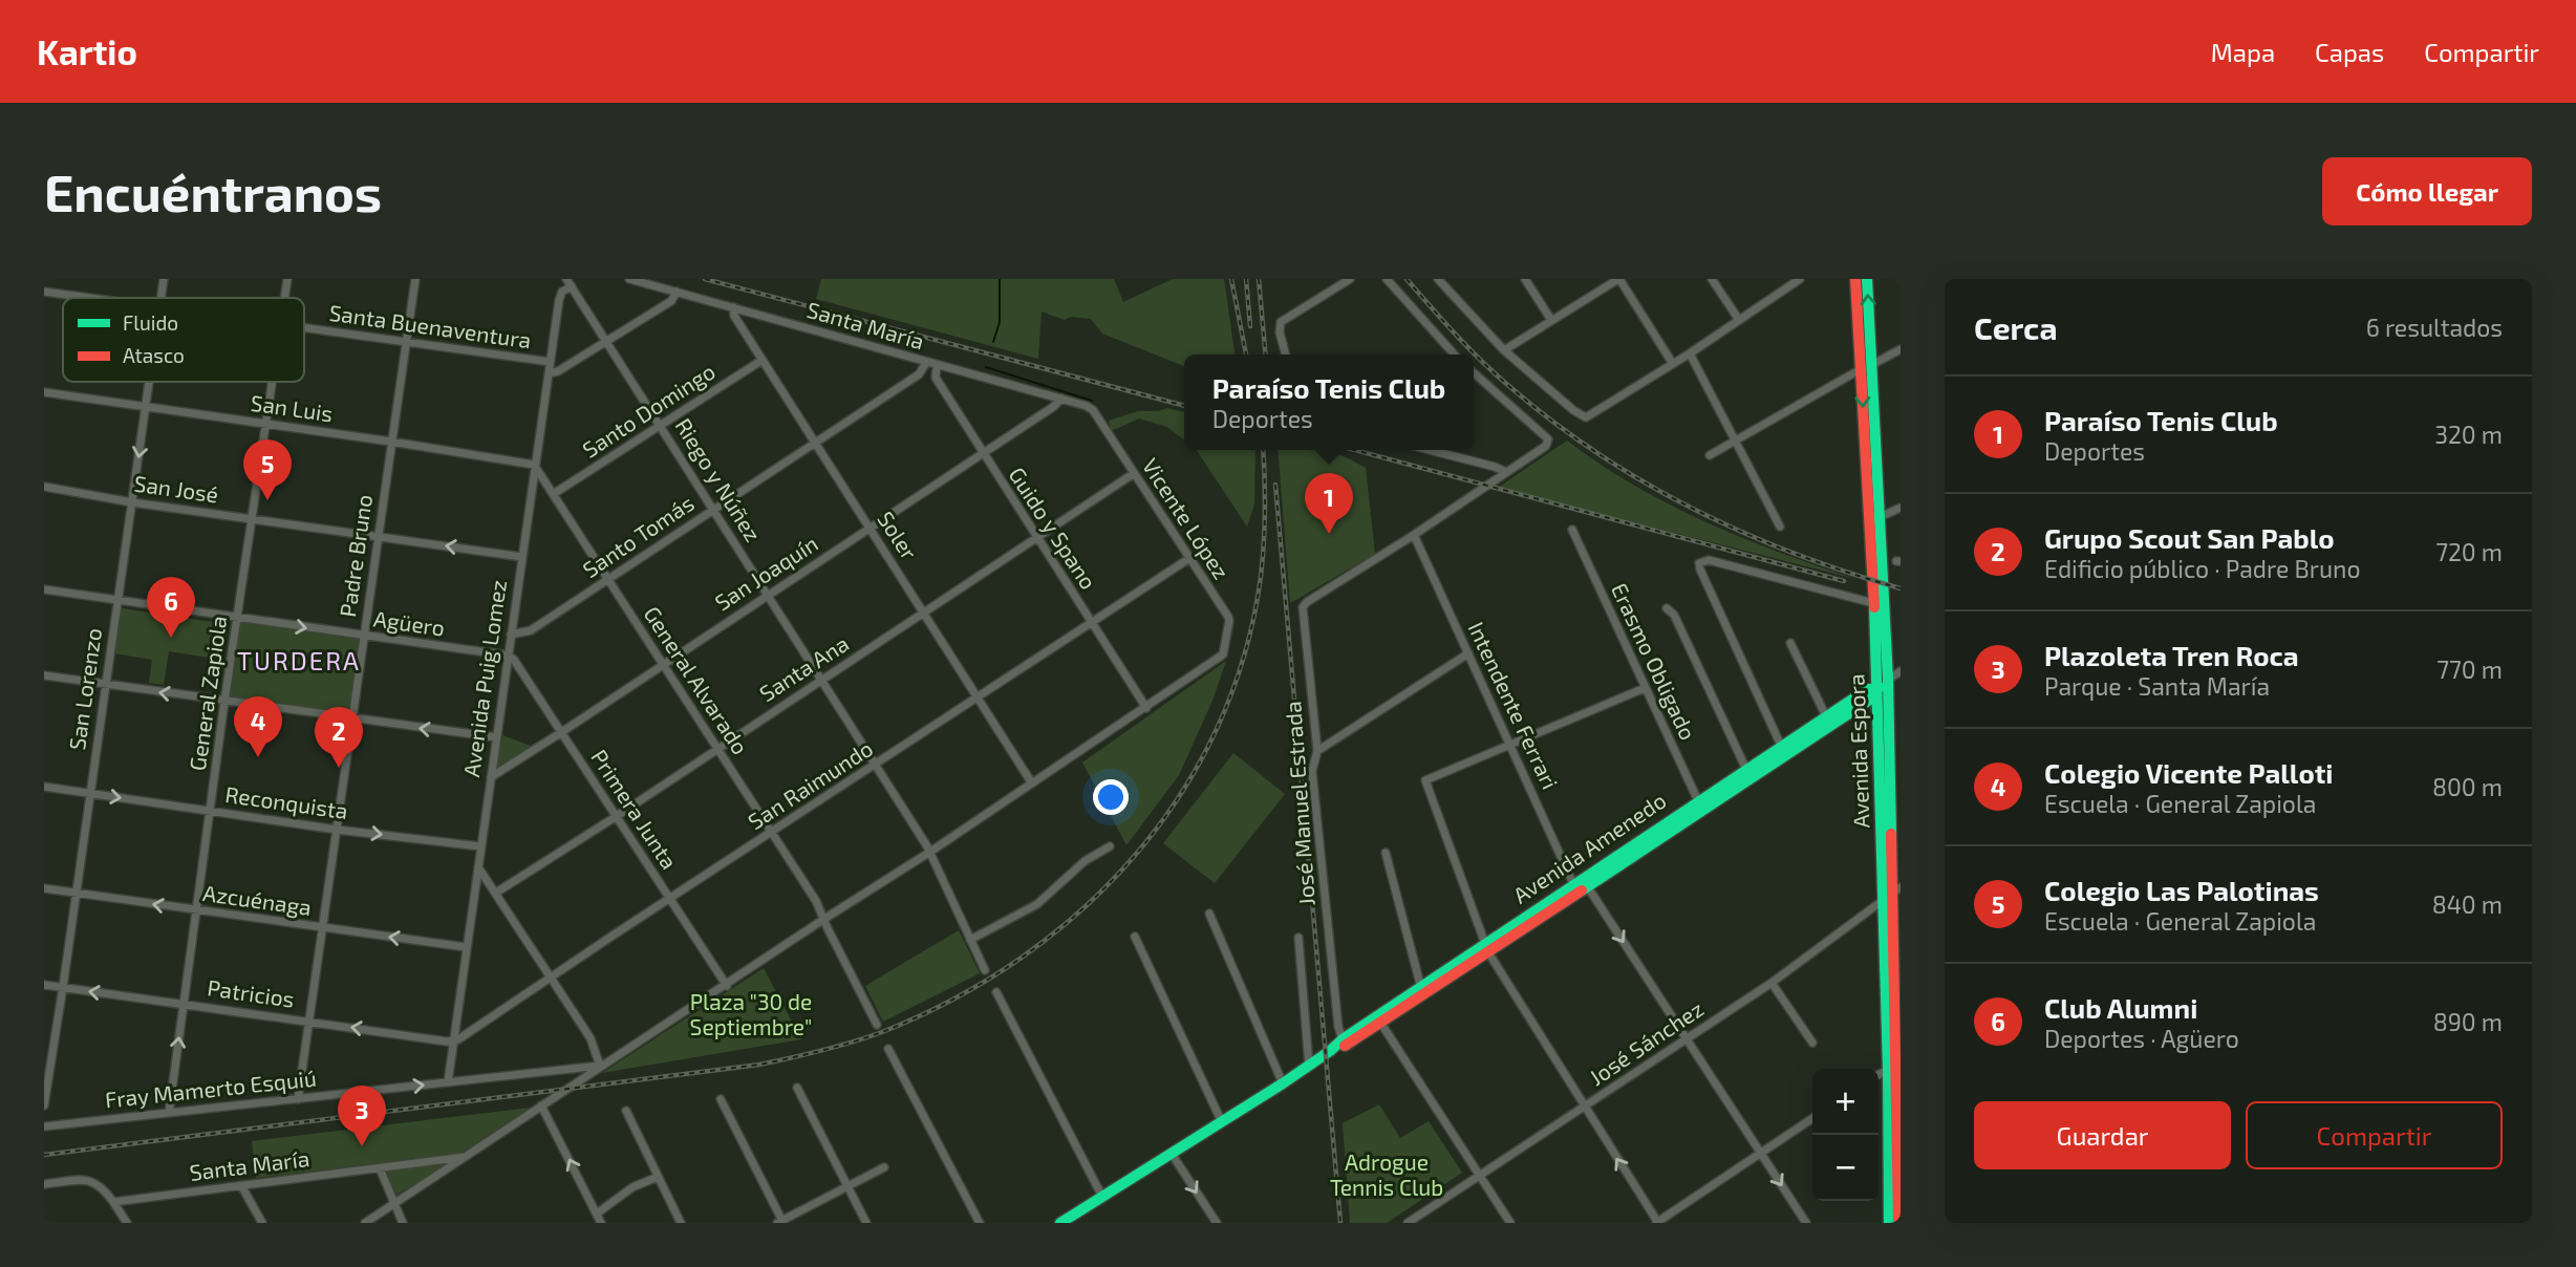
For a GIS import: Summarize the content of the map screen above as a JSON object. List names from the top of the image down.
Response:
{
  "streets": {
    "main road": ["Avenida Espora", "Avenida Amenedo"],
    "street": [
      "Santa María",
      "Santa Buenaventura",
      "San Luis",
      "Santo Domingo",
      "Riego y Núñez",
      "San José",
      "Vicente López",
      "Guido y Spano",
      "Soler",
      "Santo Tomás",
      "Padre Bruno",
      "San Joaquín",
      "Agüero",
      "Erasmo Obligado",
      "Santa Ana",
      "Avenida Puig Lomez",
      "General Alvarado",
      "San Lorenzo",
      "General Zapiola",
      "Intendente Ferrari",
      "San Raimundo",
      "Reconquista",
      "José Manuel Estrada",
      "Primera Junta",
      "Azcuénaga",
      "Patricios",
      "José Sánchez",
      "Fray Mamerto Esquiú"
    ]
  },
  "crossings": [
    ["Santa María", "Vicente López"],
    ["Santa María", "Guido y Spano"],
    ["Santa María", "Soler"],
    ["Santa María", "Santo Tomás"],
    ["Santa María", "San Joaquín"],
    ["Santa Buenaventura", "Padre Bruno"],
    ["Santa Buenaventura", "Avenida Puig Lomez"],
    ["San Luis", "Padre Bruno"],
    ["San Luis", "Avenida Puig Lomez"],
    ["San Luis", "General Alvarado"],
    ["San Luis", "San Lorenzo"],
    ["San Luis", "General Zapiola"],
    ["Santo Domingo", "Riego y Núñez"],
    ["Santo Domingo", "Soler"],
    ["Santo Domingo", "General Alvarado"],
    ["Riego y Núñez", "Santo Tomás"],
    ["Riego y Núñez", "San Joaquín"],
    ["Riego y Núñez", "Santa Ana"],
    ["Riego y Núñez", "Avenida Puig Lomez"],
    ["Riego y Núñez", "San Raimundo"],
    ["San José", "Padre Bruno"],
    ["San José", "Avenida Puig Lomez"],
    ["San José", "San Lorenzo"],
    ["San José", "General Zapiola"],
    ["Vicente López", "Guido y Spano"],
    ["Vicente López", "Santa Ana"],
    ["Vicente López", "San Raimundo"],
    ["Guido y Spano", "San Joaquín"],
    ["Guido y Spano", "Santa Ana"],
    ["Guido y Spano", "San Raimundo"],
    ["Soler", "Santo Tomás"],
    ["Soler", "San Joaquín"],
    ["Soler", "Santa Ana"],
    ["Soler", "San Raimundo"],
    ["Santo Tomás", "Avenida Puig Lomez"],
    ["Santo Tomás", "General Alvarado"],
    ["Padre Bruno", "Agüero"],
    ["Padre Bruno", "Reconquista"],
    ["Padre Bruno", "Azcuénaga"],
    ["Padre Bruno", "Patricios"],
    ["Padre Bruno", "Fray Mamerto Esquiú"],
    ["San Joaquín", "Avenida Puig Lomez"],
    ["San Joaquín", "General Alvarado"],
    ["San Joaquín", "Primera Junta"],
    ["Agüero", "Avenida Puig Lomez"],
    ["Agüero", "San Lorenzo"],
    ["Agüero", "General Zapiola"],
    ["Agüero", "Primera Junta"],
    ["Erasmo Obligado", "Avenida Amenedo"],
    ["Santa Ana", "General Alvarado"],
    ["Santa Ana", "Primera Junta"],
    ["Avenida Puig Lomez", "General Alvarado"],
    ["Avenida Puig Lomez", "San Raimundo"],
    ["Avenida Puig Lomez", "Reconquista"],
    ["Avenida Puig Lomez", "Primera Junta"],
    ["Avenida Puig Lomez", "Azcuénaga"],
    ["Avenida Puig Lomez", "Patricios"],
    ["Avenida Puig Lomez", "Fray Mamerto Esquiú"],
    ["General Alvarado", "San Raimundo"],
    ["San Lorenzo", "Reconquista"],
    ["San Lorenzo", "Azcuénaga"],
    ["San Lorenzo", "Patricios"],
    ["General Zapiola", "Reconquista"],
    ["General Zapiola", "Azcuénaga"],
    ["General Zapiola", "Patricios"],
    ["General Zapiola", "Fray Mamerto Esquiú"],
    ["Intendente Ferrari", "José Manuel Estrada"],
    ["Intendente Ferrari", "Avenida Amenedo"],
    ["Intendente Ferrari", "José Sánchez"],
    ["Avenida Espora", "Avenida Amenedo"],
    ["Avenida Espora", "José Sánchez"],
    ["San Raimundo", "Primera Junta"],
    ["San Raimundo", "Patricios"],
    ["José Manuel Estrada", "Avenida Amenedo"]
  ],
  "one_way": ["Reconquista", "Azcuénaga", "Patricios"],
  "districts": ["TURDERA"],
  "parks": ["Plaza \"30 de Septiembre\"", "Adrogue Tennis Club"],
  "legend": ["Fluido", "Atasco"],
  "page": {
    "header": "Kartio",
    "nav": ["Mapa", "Capas", "Compartir"],
    "buttons": [
      "Cómo llegar",
      ["Guardar", "Compartir"]
    ],
    "title": "Encuéntranos",
    "heading": ["Cerca", "6 resultados"],
    "popup": ["Paraíso Tenis Club", "Deportes"],
    "list": [
      {
        "mark": "1",
        "name": "Paraíso Tenis Club",
        "note": "Deportes",
        "value": "320 m"
      },
      {
        "mark": "2",
        "name": "Grupo Scout San Pablo",
        "note": "Edificio público · Padre Bruno",
        "value": "720 m"
      },
      {
        "mark": "3",
        "name": "Plazoleta Tren Roca",
        "note": "Parque · Santa María",
        "value": "770 m"
      },
      {
        "mark": "4",
        "name": "Colegio Vicente Palloti",
        "note": "Escuela · General Zapiola",
        "value": "800 m"
      },
      {
        "mark": "5",
        "name": "Colegio Las Palotinas",
        "note": "Escuela · General Zapiola",
        "value": "840 m"
      },
      {
        "mark": "6",
        "name": "Club Alumni",
        "note": "Deportes · Agüero",
        "value": "890 m"
      }
    ],
    "pins": [
      "5",
      "1",
      "6",
      "4",
      "2",
      "3"
    ],
    "map_buttons": ["+", "−"]
  }
}
